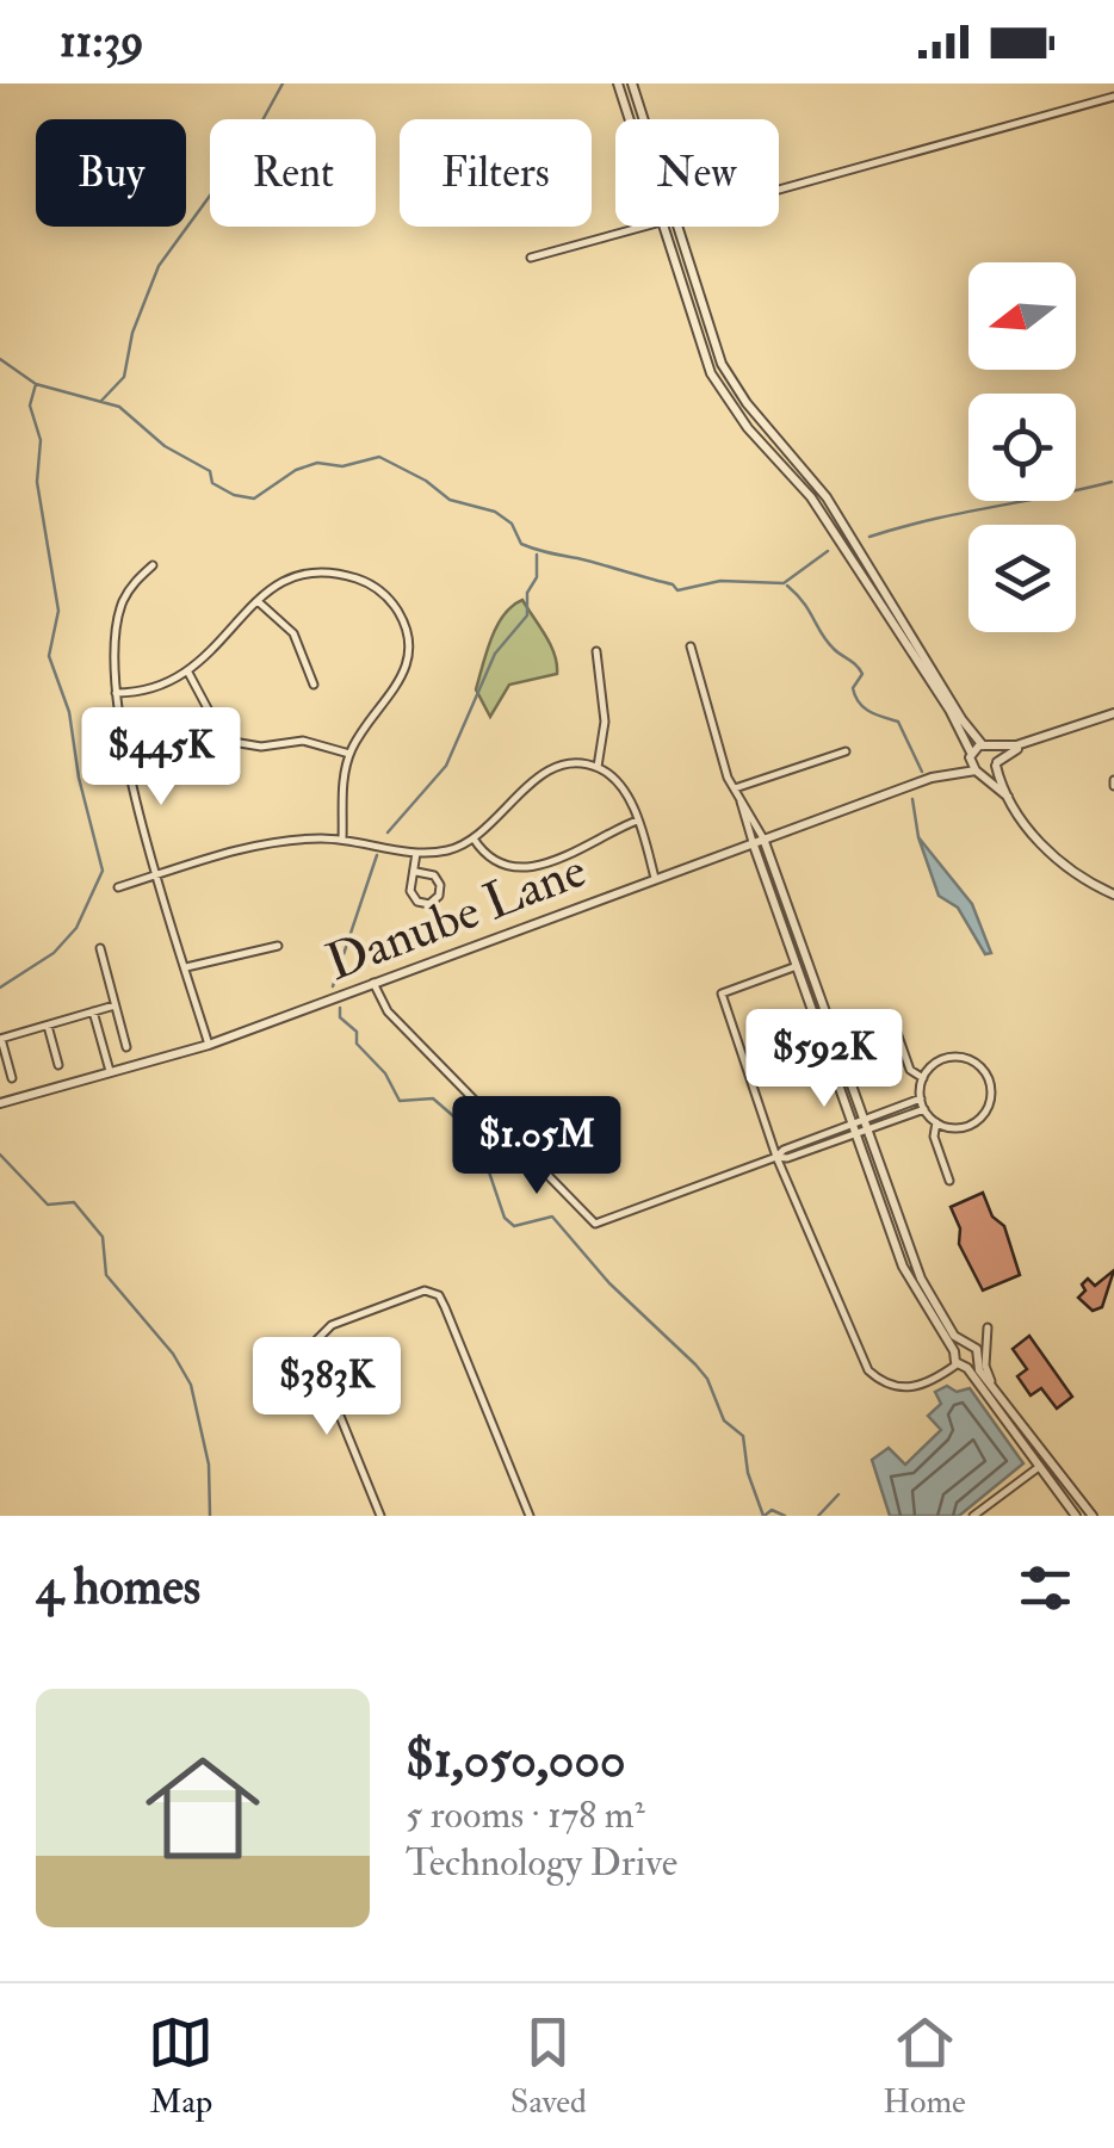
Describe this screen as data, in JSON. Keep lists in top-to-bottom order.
{
  "streets": {
    "street": ["Danube Lane"]
  },
  "north": "left",
  "page": {
    "status": "11:39",
    "chip": [
      "Buy",
      "Rent",
      "Filters",
      "New"
    ],
    "price": [
      "$445K",
      "$592K",
      "$1.05M",
      "$383K"
    ],
    "heading": "4 homes",
    "list": [
      {
        "name": "$1,050,000",
        "note": "5 rooms · 178 m² · Technology Drive"
      }
    ],
    "tabs": ["Map", "Saved", "Home"]
  }
}
